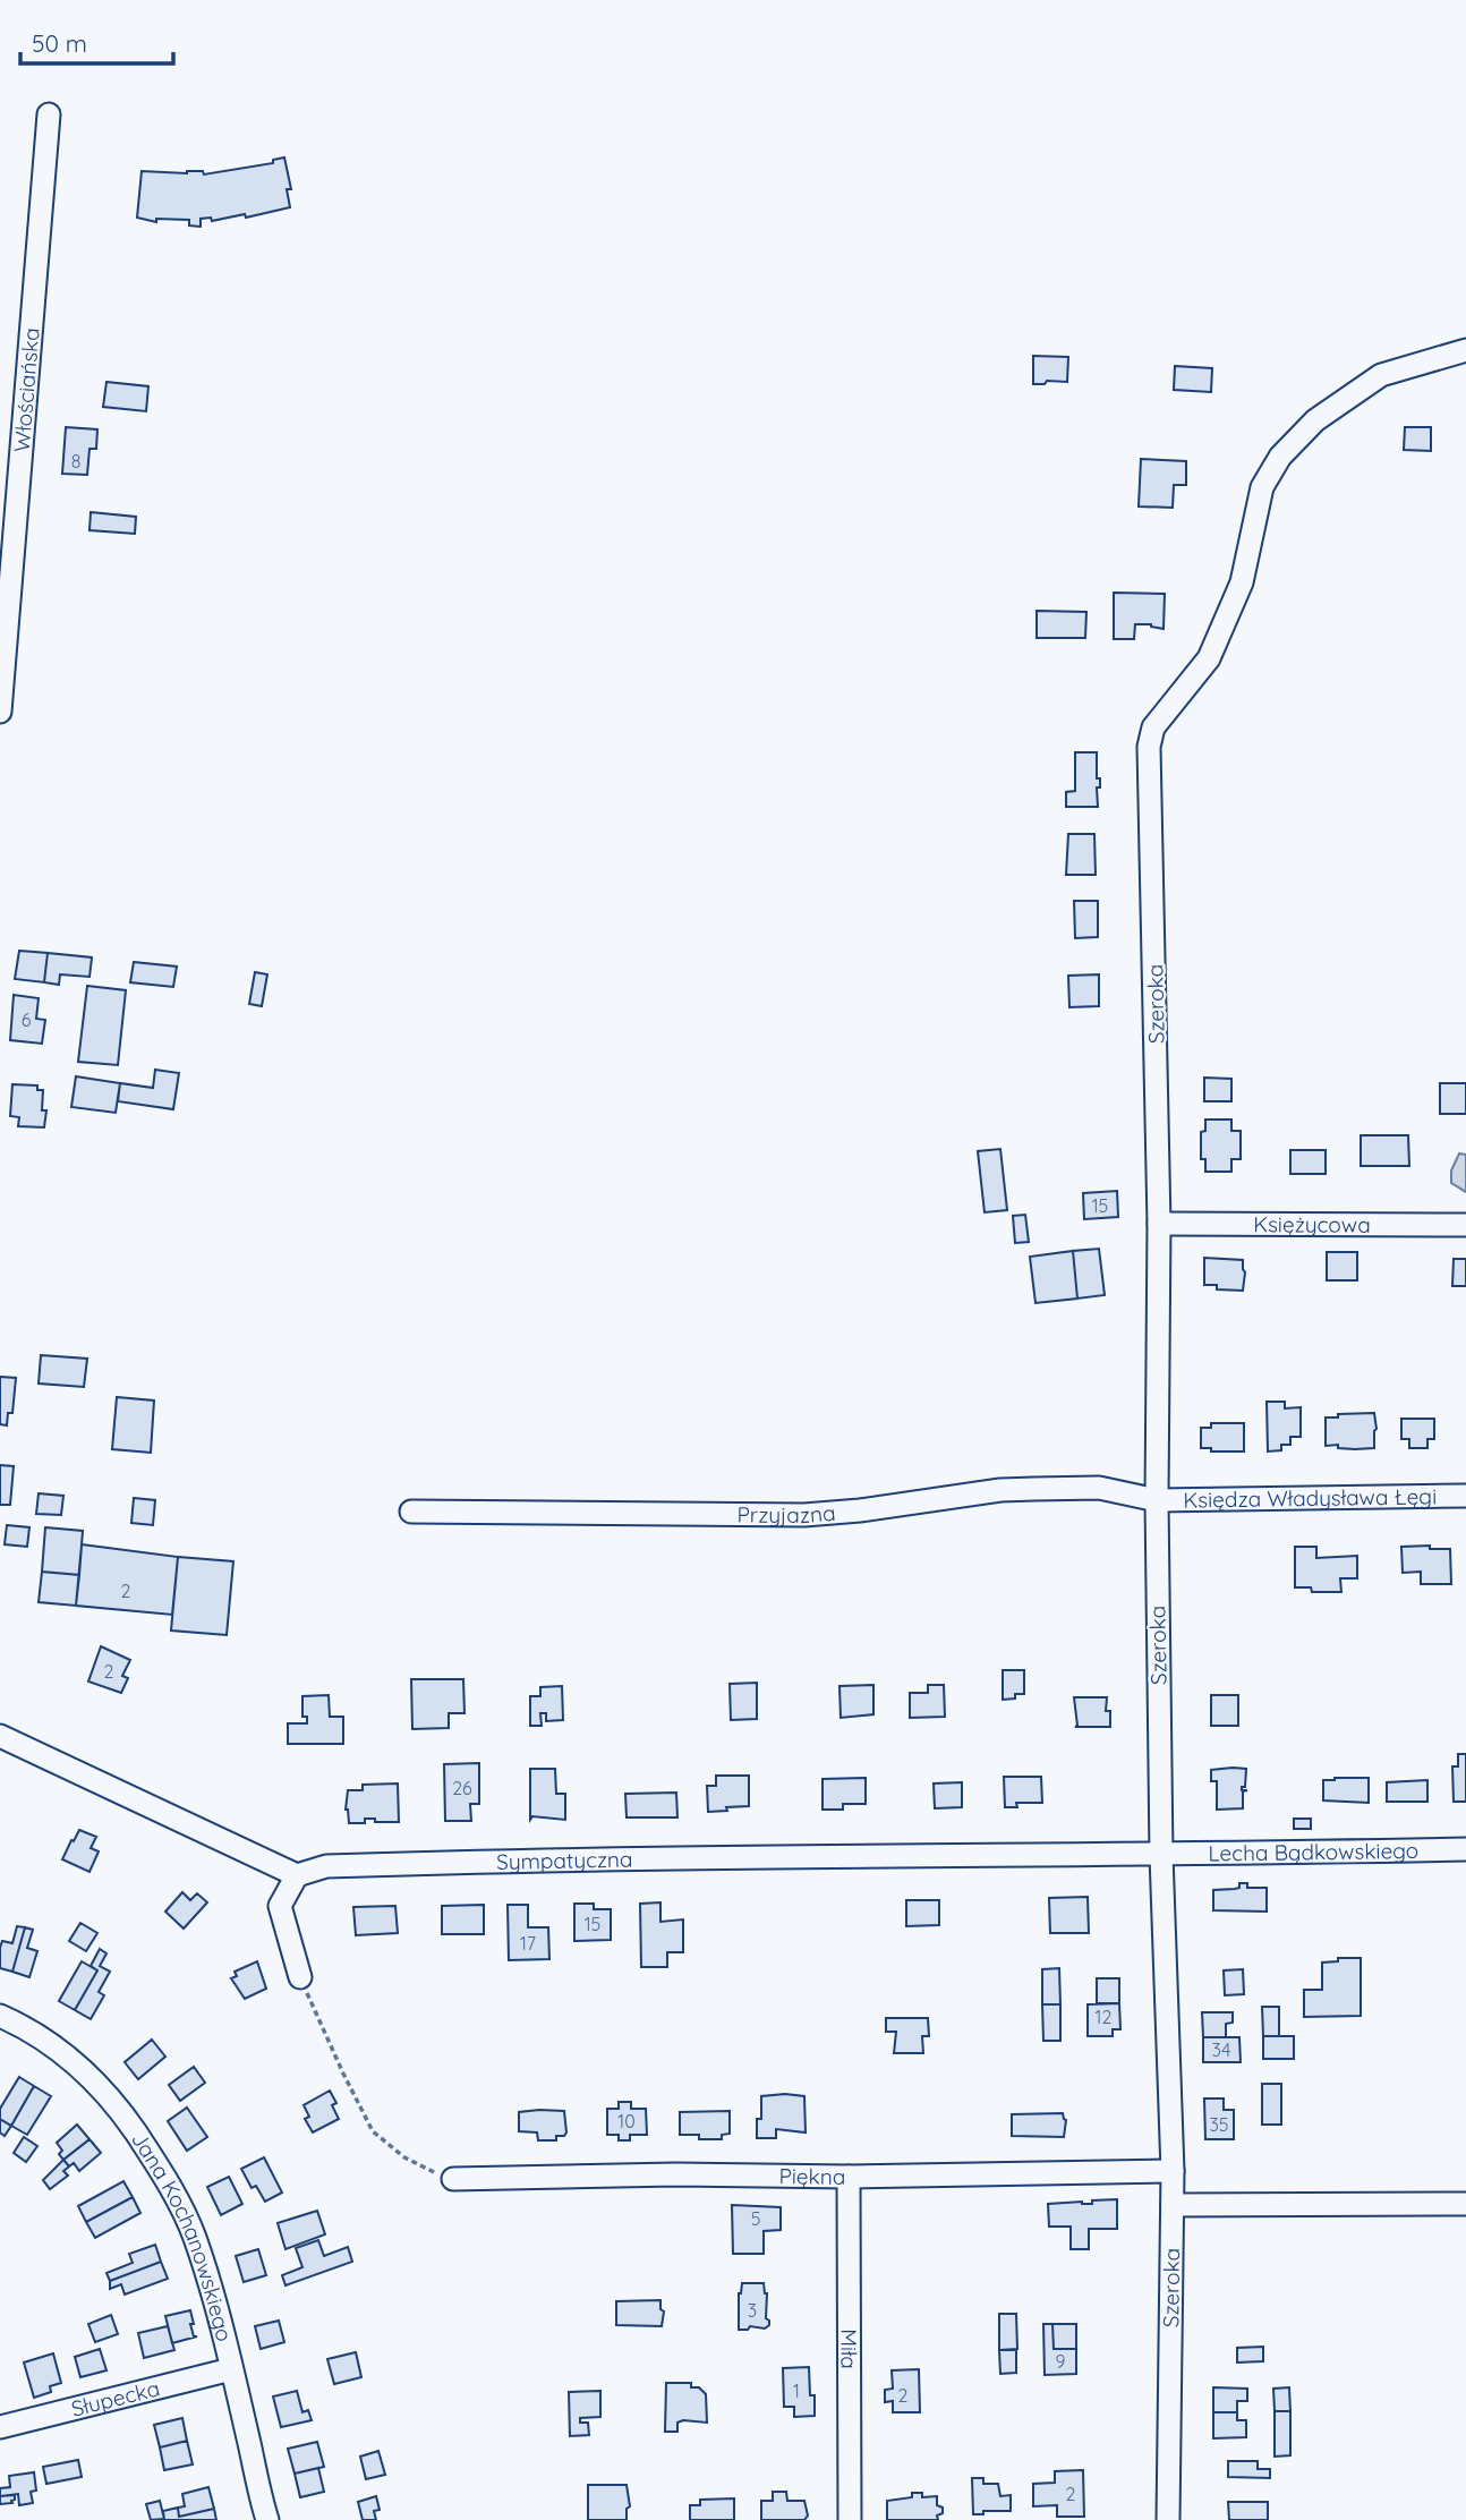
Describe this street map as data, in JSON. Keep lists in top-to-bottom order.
{
  "streets": {
    "street": [
      "Włościańska",
      "Szeroka",
      "Księżycowa",
      "Księdza Władysława Łęgi",
      "Przyjazna",
      "Lecha Bądkowskiego",
      "Sympatyczna",
      "Piękna",
      "Jana Kochanowskiego",
      "Miła",
      "Słupecka"
    ]
  },
  "crossings": [
    ["Szeroka", "Księżycowa"],
    ["Szeroka", "Księdza Władysława Łęgi"],
    ["Szeroka", "Przyjazna"],
    ["Szeroka", "Lecha Bądkowskiego"],
    ["Szeroka", "Sympatyczna"],
    ["Szeroka", "Piękna"],
    ["Księdza Władysława Łęgi", "Przyjazna"],
    ["Lecha Bądkowskiego", "Sympatyczna"],
    ["Piękna", "Miła"],
    ["Jana Kochanowskiego", "Słupecka"]
  ],
  "house_numbers": [
    "8",
    "6",
    "15",
    "2",
    "2",
    "26",
    "15",
    "17",
    "12",
    "34",
    "10",
    "35",
    "5",
    "3",
    "9",
    "1",
    "2",
    "2"
  ],
  "scale_bar": "50 m"
}
